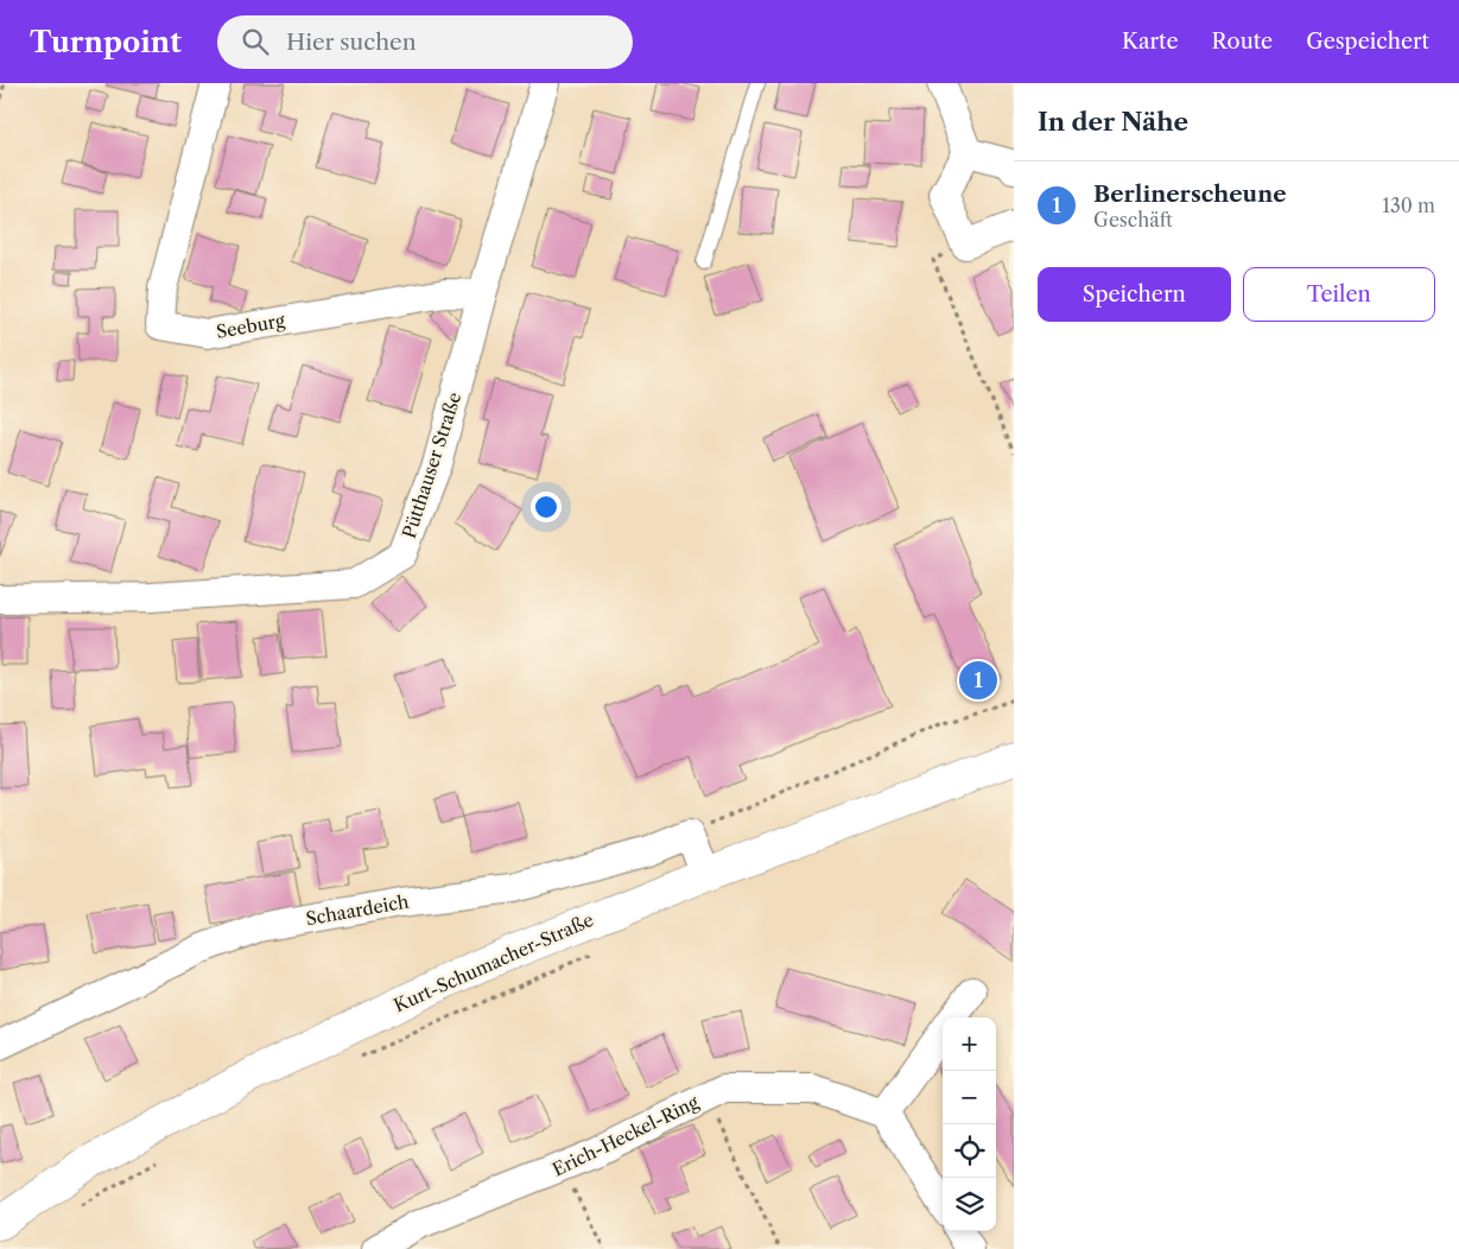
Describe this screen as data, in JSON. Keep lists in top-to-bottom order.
{
  "streets": {
    "main road": ["Kurt-Schumacher-Straße"],
    "street": [
      "Seeburg",
      "Pütthauser Straße",
      "Schaardeich",
      "Erich-Heckel-Ring"
    ]
  },
  "crossings": [
    ["Seeburg", "Pütthauser Straße"]
  ],
  "page": {
    "header": "Turnpoint",
    "search": "Hier suchen",
    "nav": ["Karte", "Route", "Gespeichert"],
    "heading": "In der Nähe",
    "list": [
      {
        "mark": "1",
        "name": "Berlinerscheune",
        "note": "Geschäft",
        "value": "130 m"
      }
    ],
    "buttons": ["Speichern", "Teilen"],
    "pins": "1",
    "map_buttons": ["+", "−"]
  }
}
